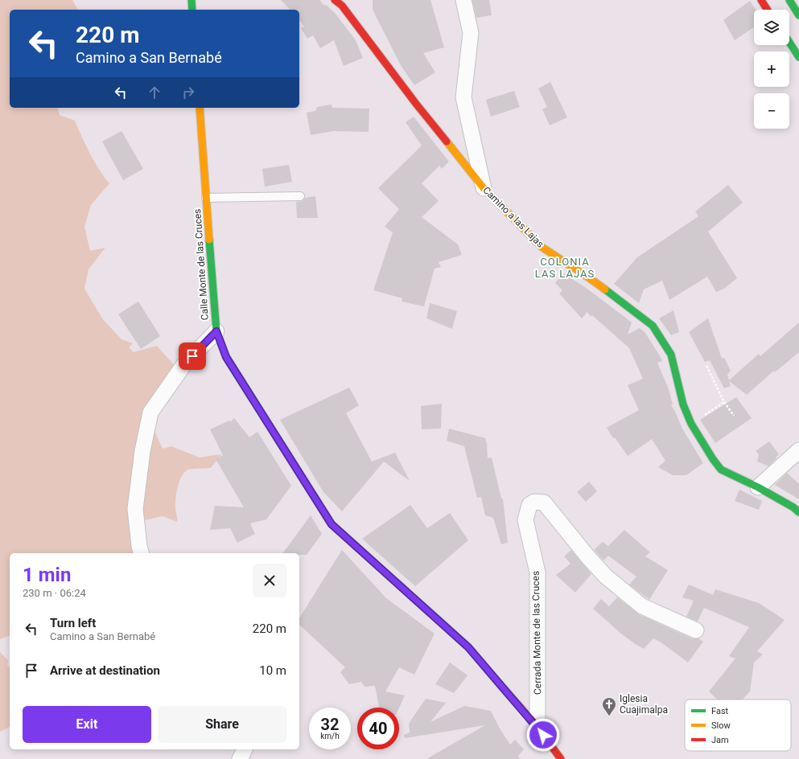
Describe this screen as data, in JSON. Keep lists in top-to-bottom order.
{
  "streets": {
    "street": ["Camino a las Lajas", "Calle Monte de las Cruces", "Cerrada Monte de las Cruces"]
  },
  "crossings": [
    ["Calle Monte de las Cruces", "Cerrada Monte de las Cruces"]
  ],
  "districts": ["COLONIA LAS LAJAS"],
  "places": {
    "church": ["Iglesia Cuajimalpa"]
  },
  "legend": ["Fast", "Slow", "Jam"],
  "page": {
    "map_buttons": ["+", "−"],
    "turn": ["220 m", "Camino a San Bernabé"],
    "heading": ["1 min", "230 m · 06:24"],
    "list": [
      {
        "name": "Turn left",
        "note": "Camino a San Bernabé",
        "value": "220 m"
      },
      {
        "name": "Arrive at destination",
        "value": "10 m"
      }
    ],
    "buttons": ["Exit", "Share"],
    "speed": "32 km/h",
    "limit": "40"
  }
}
